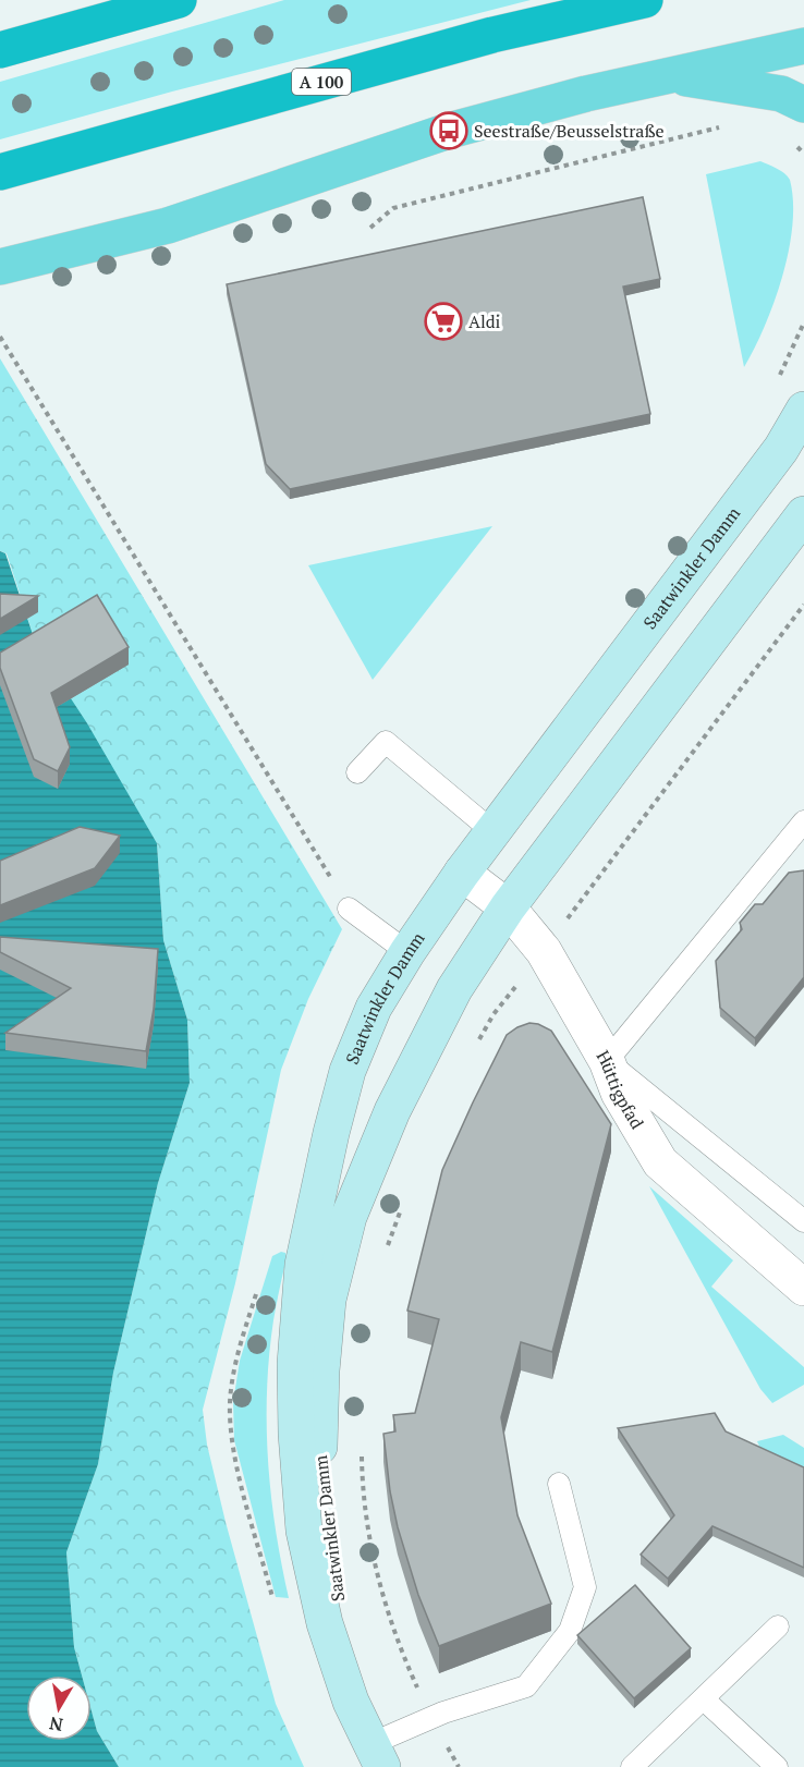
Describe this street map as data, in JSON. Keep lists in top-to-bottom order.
{
  "streets": {
    "highway": ["A 100"],
    "main road": ["Saatwinkler Damm"],
    "street": ["Hüttigpfad"]
  },
  "crossings": [
    ["Saatwinkler Damm", "Hüttigpfad"]
  ],
  "places": {
    "bus stop": ["Seestraße/Beusselstraße"],
    "supermarket": ["Aldi"]
  },
  "north": "bottom"
}
